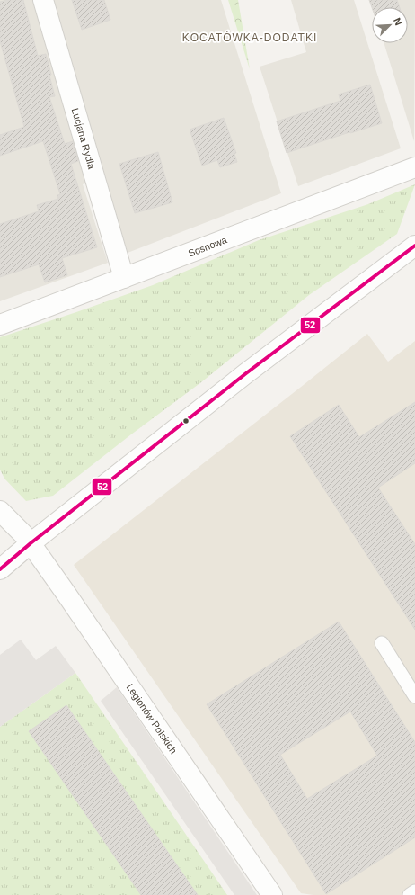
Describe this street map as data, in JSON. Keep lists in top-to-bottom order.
{
  "streets": {
    "street": ["Lucjana Rydla", "Sosnowa", "Legionów Polskich"]
  },
  "crossings": [
    ["Lucjana Rydla", "Sosnowa"]
  ],
  "districts": ["KOCATÓWKA-DODATKI"],
  "lines": ["transit line 52"],
  "north": "top right"
}
